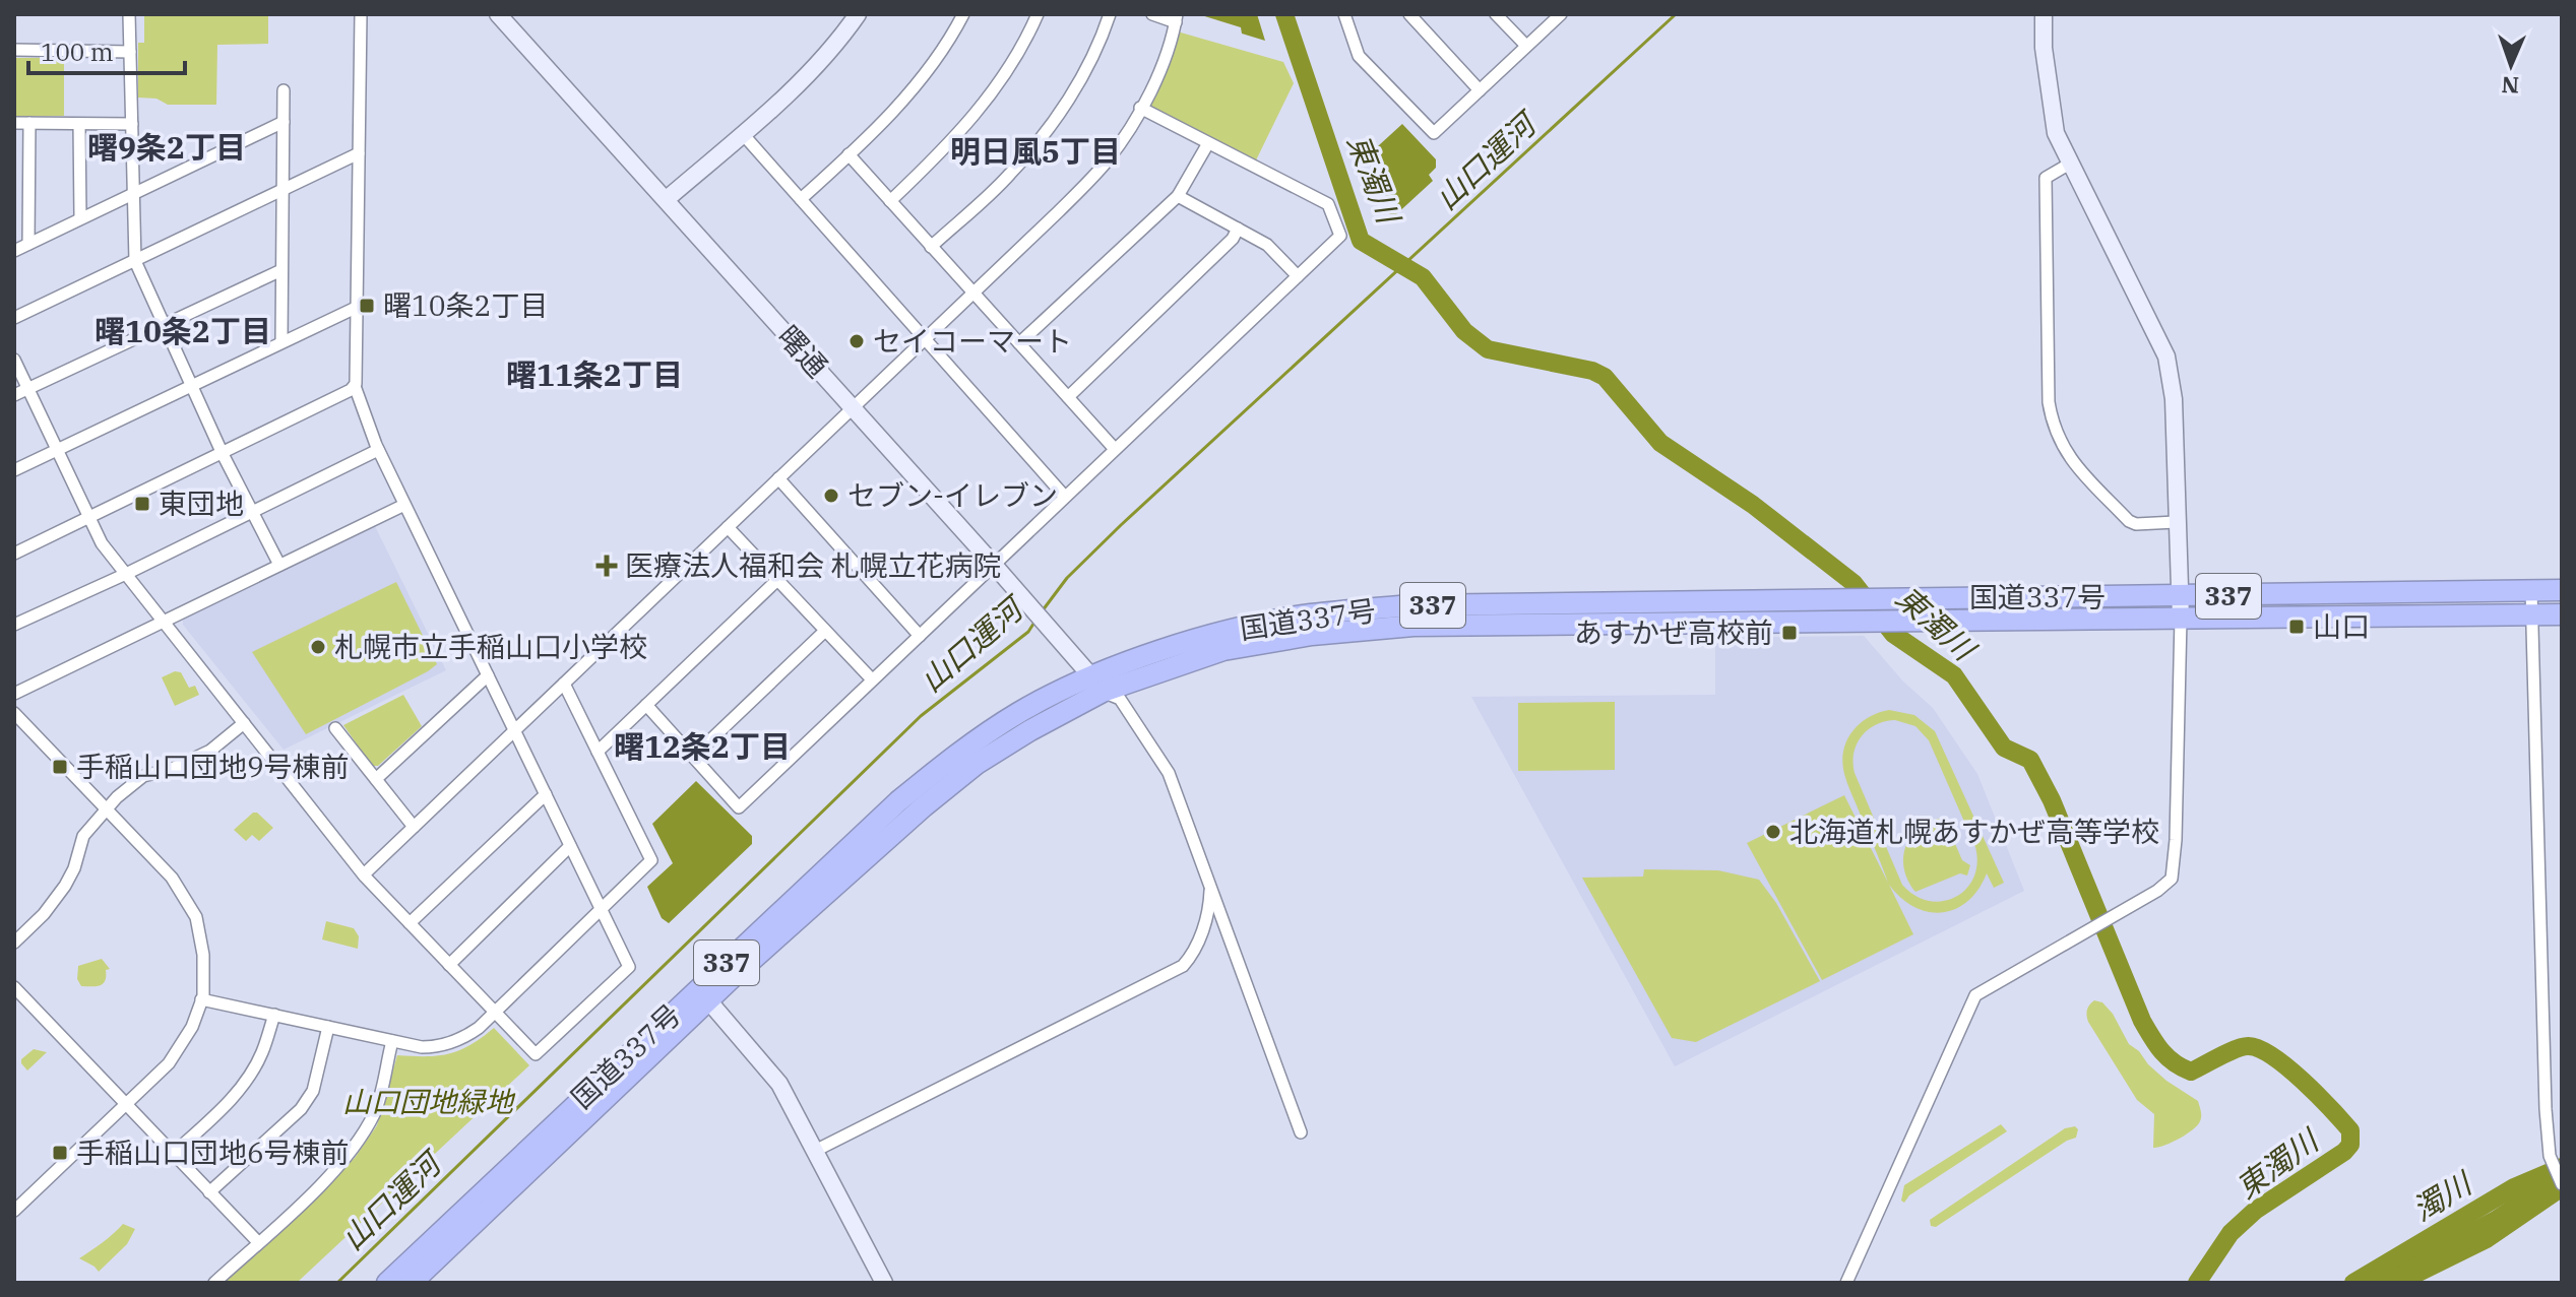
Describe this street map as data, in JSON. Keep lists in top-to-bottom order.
{
  "streets": {
    "highway": ["337", "国道337号"],
    "street": ["曙通"]
  },
  "crossings": [
    ["曙通", "国道337号"]
  ],
  "districts": [
    "曙9条2丁目",
    "明日風5丁目",
    "曙10条2丁目",
    "曙11条2丁目",
    "曙12条2丁目"
  ],
  "water": ["山口運河", "東濁川", "濁川"],
  "parks": ["山口団地緑地"],
  "places": {
    "transit": [
      "曙10条2丁目",
      "東団地",
      "山口",
      "あすかぜ高校前",
      "手稲山口団地9号棟前",
      "手稲山口団地6号棟前"
    ],
    "other": [
      "セイコーマート",
      "セブン-イレブン",
      "札幌市立手稲山口小学校",
      "北海道札幌あすかぜ高等学校"
    ],
    "health": ["医療法人福和会 札幌立花病院"]
  },
  "scale_bar": "100 m",
  "north": "bottom"
}
